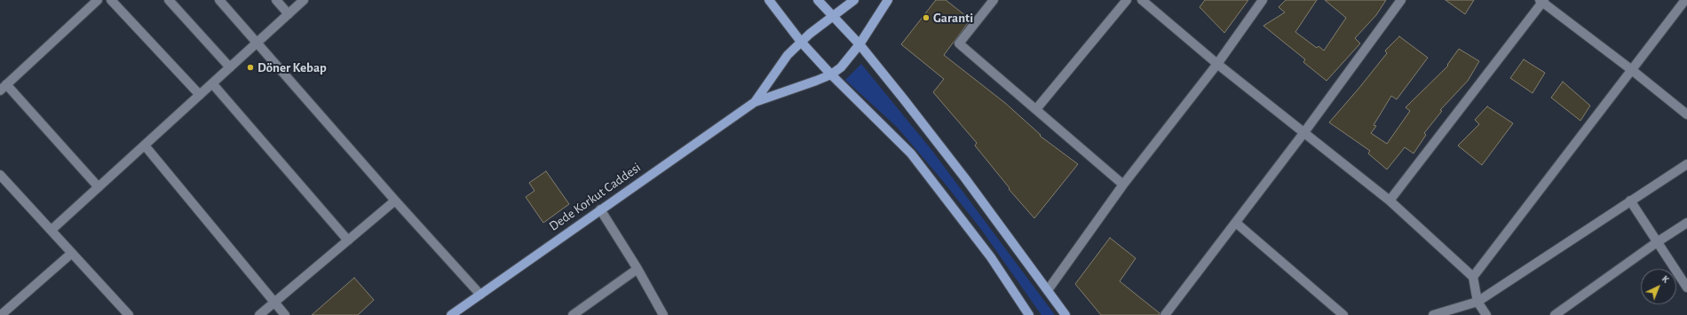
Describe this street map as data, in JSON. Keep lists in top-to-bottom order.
{
  "streets": {
    "main road": ["Dede Korkut Caddesi"]
  },
  "places": ["Garanti", "Döner Kebap"],
  "north": "top right"
}
